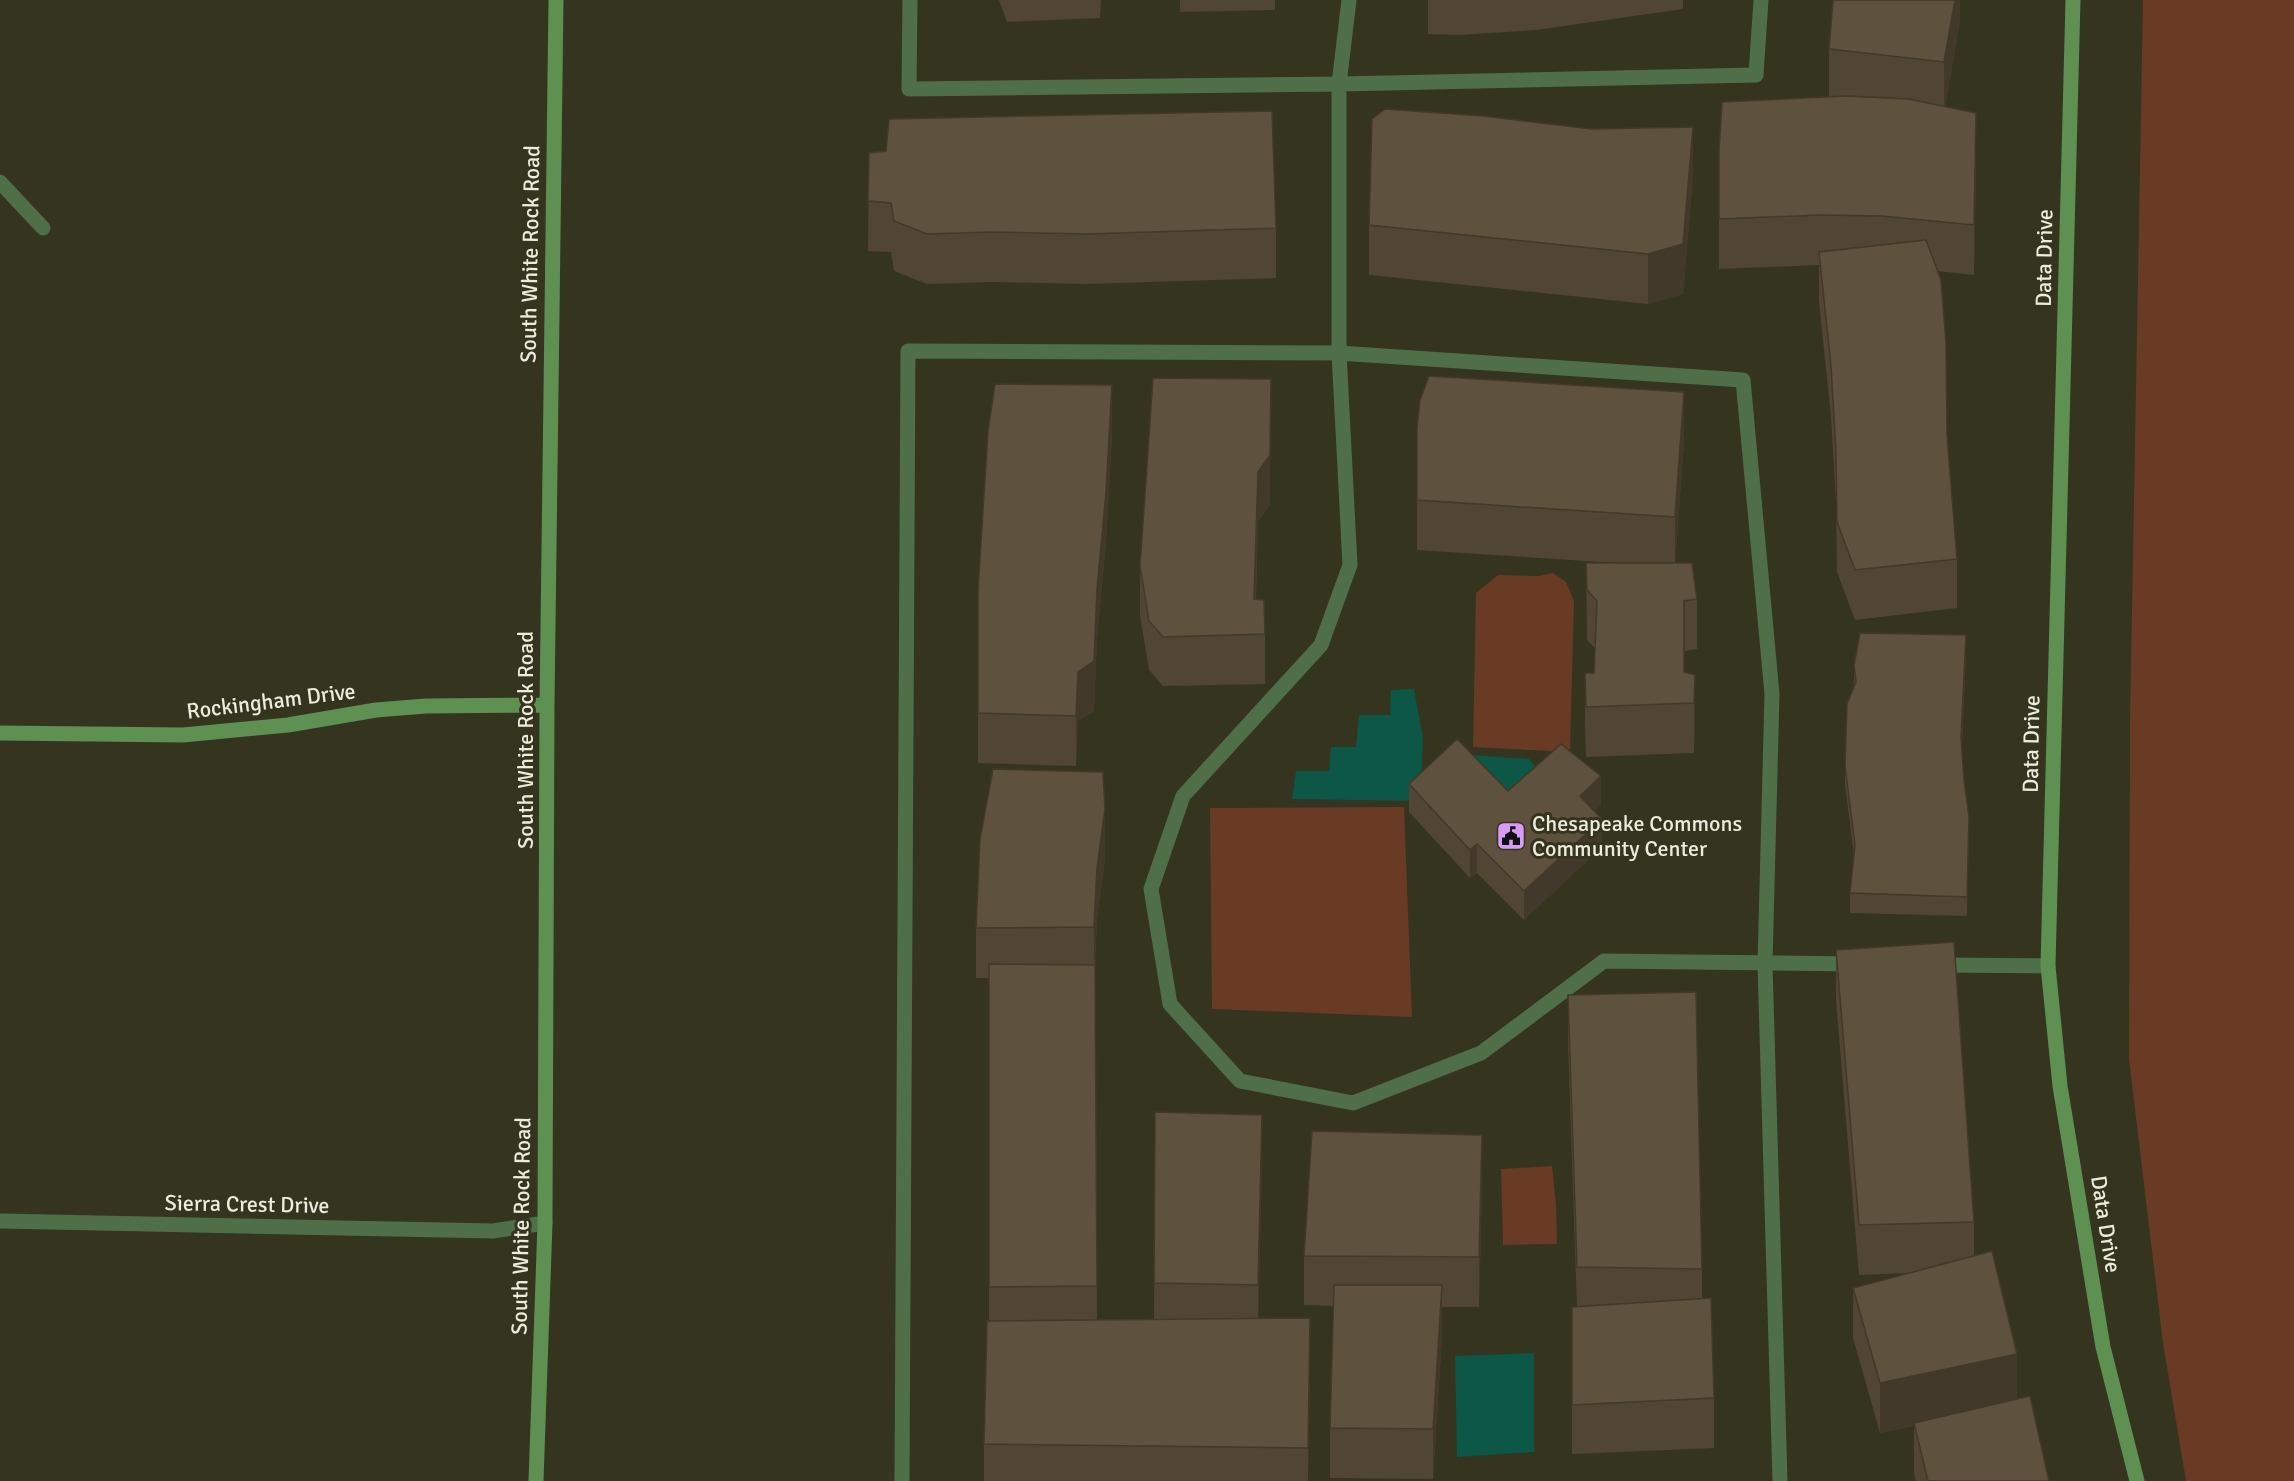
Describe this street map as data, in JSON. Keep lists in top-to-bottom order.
{
  "streets": {
    "street": [
      "South White Rock Road",
      "Data Drive",
      "Rockingham Drive",
      "Sierra Crest Drive"
    ]
  },
  "crossings": [
    ["South White Rock Road", "Rockingham Drive"],
    ["South White Rock Road", "Sierra Crest Drive"]
  ],
  "places": {
    "public building": ["Chesapeake Commons Community Center"]
  }
}
